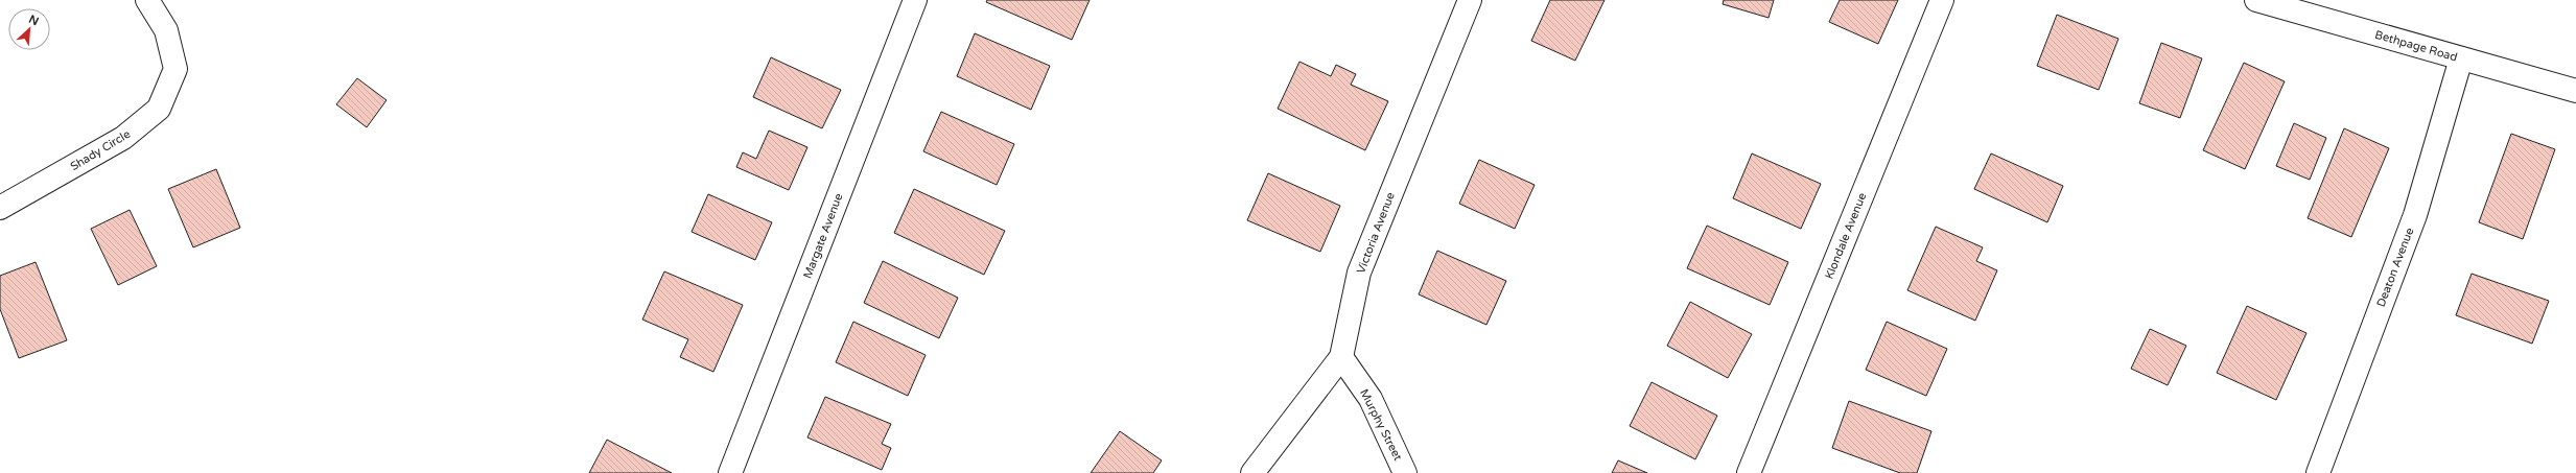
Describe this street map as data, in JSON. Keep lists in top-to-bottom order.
{
  "streets": {
    "street": [
      "Bethpage Road",
      "Shady Circle",
      "Victoria Avenue",
      "Margate Avenue",
      "Klondale Avenue",
      "Deaton Avenue",
      "Murphy Street"
    ]
  },
  "crossings": [
    ["Bethpage Road", "Deaton Avenue"],
    ["Victoria Avenue", "Murphy Street"]
  ],
  "north": "top right"
}
